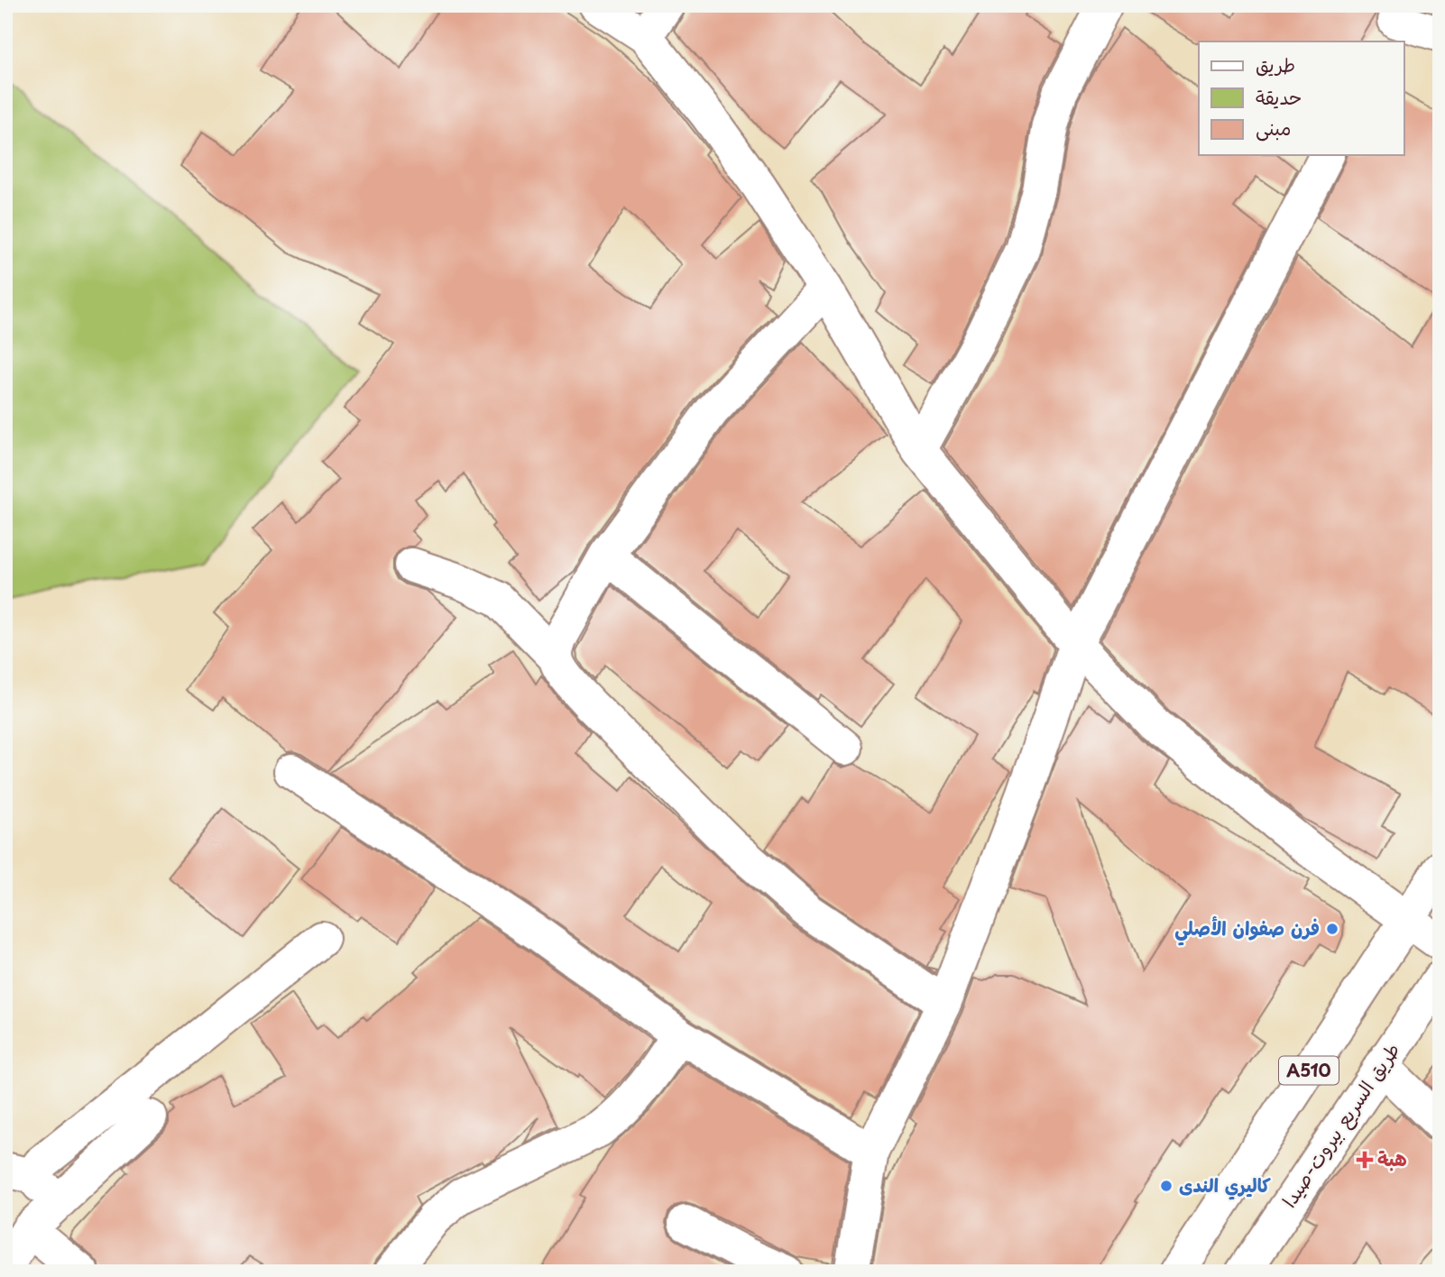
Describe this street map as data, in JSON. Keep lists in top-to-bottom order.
{
  "streets": {
    "main road": ["A510", "طريق السريع بيروت-صيدا"]
  },
  "places": {
    "other": ["فرن صفوان الأصلي", "كاليري الندى"],
    "health": ["هبة"]
  },
  "legend": ["طريق", "حديقة", "مبنى"]
}
